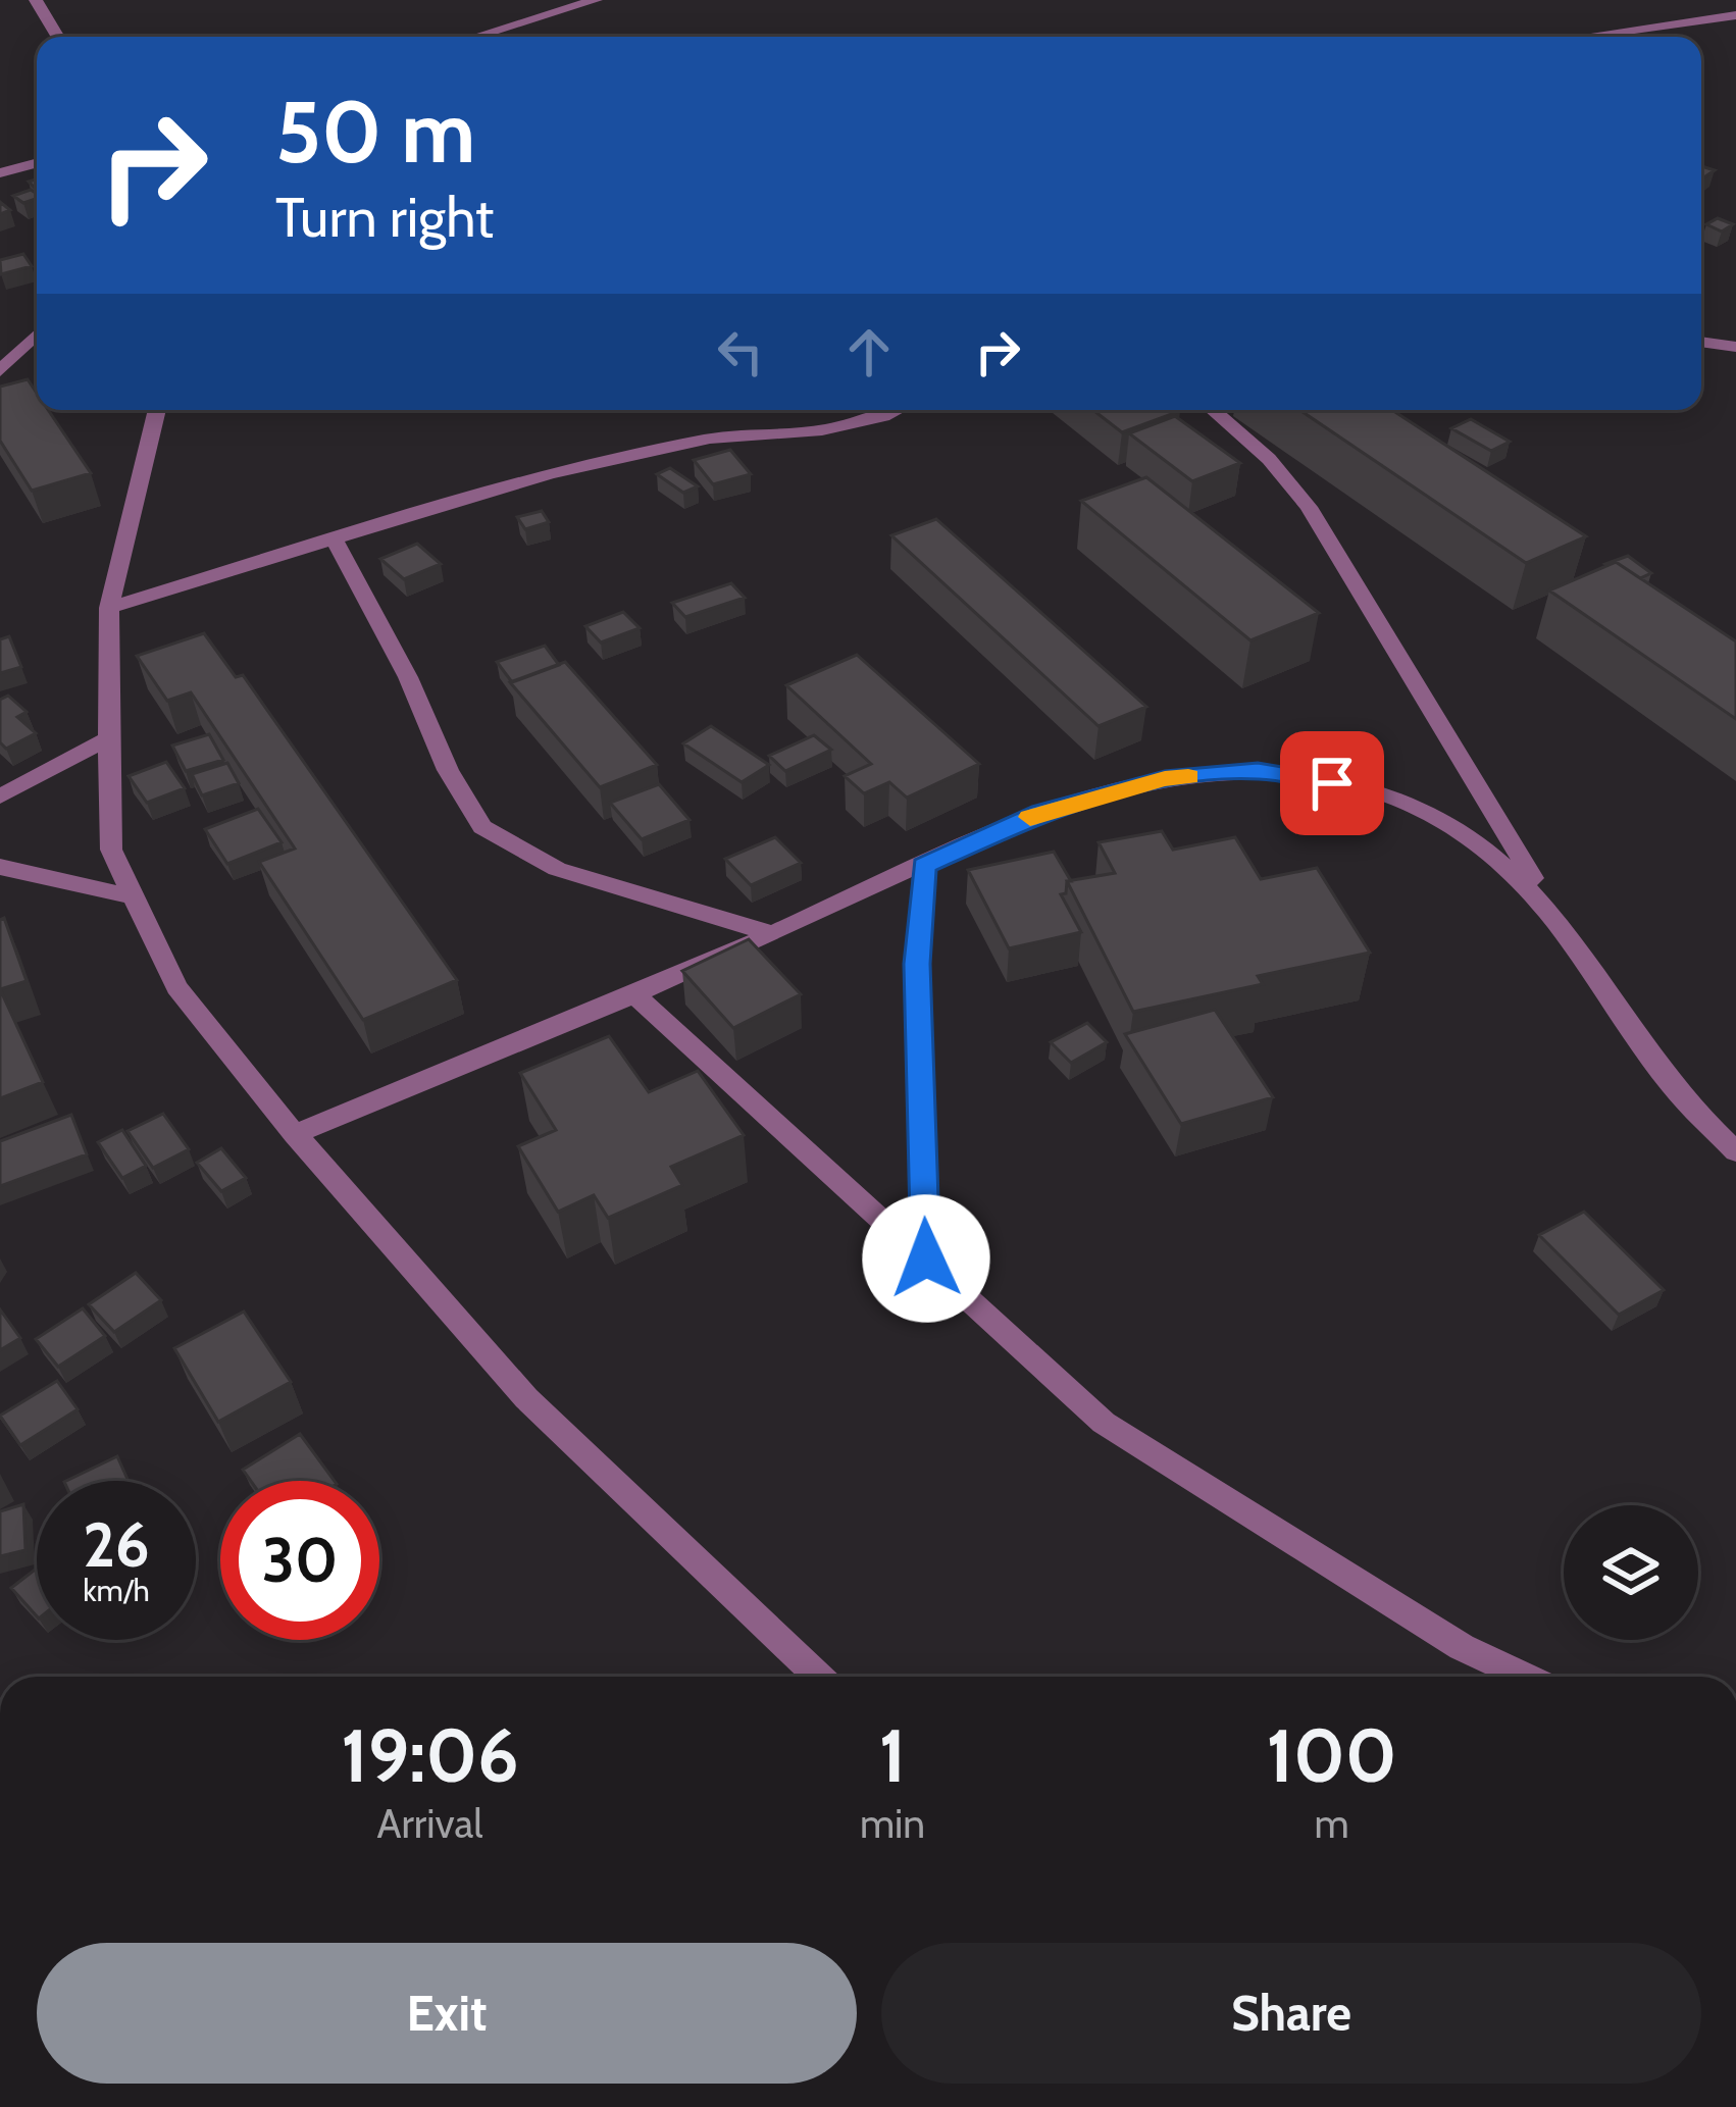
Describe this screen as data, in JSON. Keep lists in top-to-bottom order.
{
  "page": {
    "turn": ["50 m", "Turn right"],
    "speed": "26 km/h",
    "limit": "30",
    "eta": [
      "19:06",
      "Arrival",
      "1",
      "min",
      "100",
      "m"
    ],
    "buttons": ["Exit", "Share"]
  }
}
